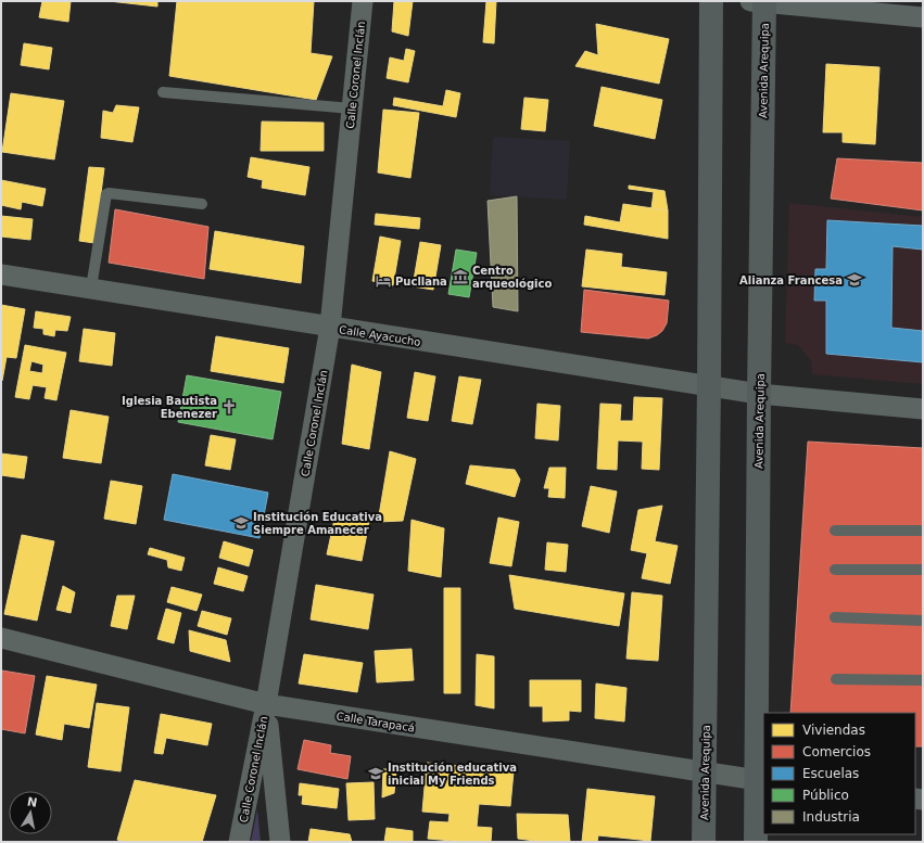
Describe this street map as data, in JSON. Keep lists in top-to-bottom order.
{
  "streets": {
    "main road": ["Avenida Arequipa"],
    "street": ["Calle Coronel Inclán", "Calle Ayacucho", "Calle Tarapacá"]
  },
  "crossings": [
    ["Avenida Arequipa", "Calle Ayacucho"],
    ["Avenida Arequipa", "Calle Tarapacá"],
    ["Calle Coronel Inclán", "Calle Ayacucho"],
    ["Calle Coronel Inclán", "Calle Tarapacá"]
  ],
  "places": {
    "museum": ["Centro arqueológico"],
    "school or university": ["Alianza Francesa", "Institución Educativa Siempre Amanecer", "Institución educativa inicial My Friends"],
    "hotel": ["Pucllana"],
    "church": ["Iglesia Bautista Ebenezer"]
  },
  "legend": [
    "Viviendas",
    "Comercios",
    "Escuelas",
    "Público",
    "Industria"
  ],
  "north": "top"
}
